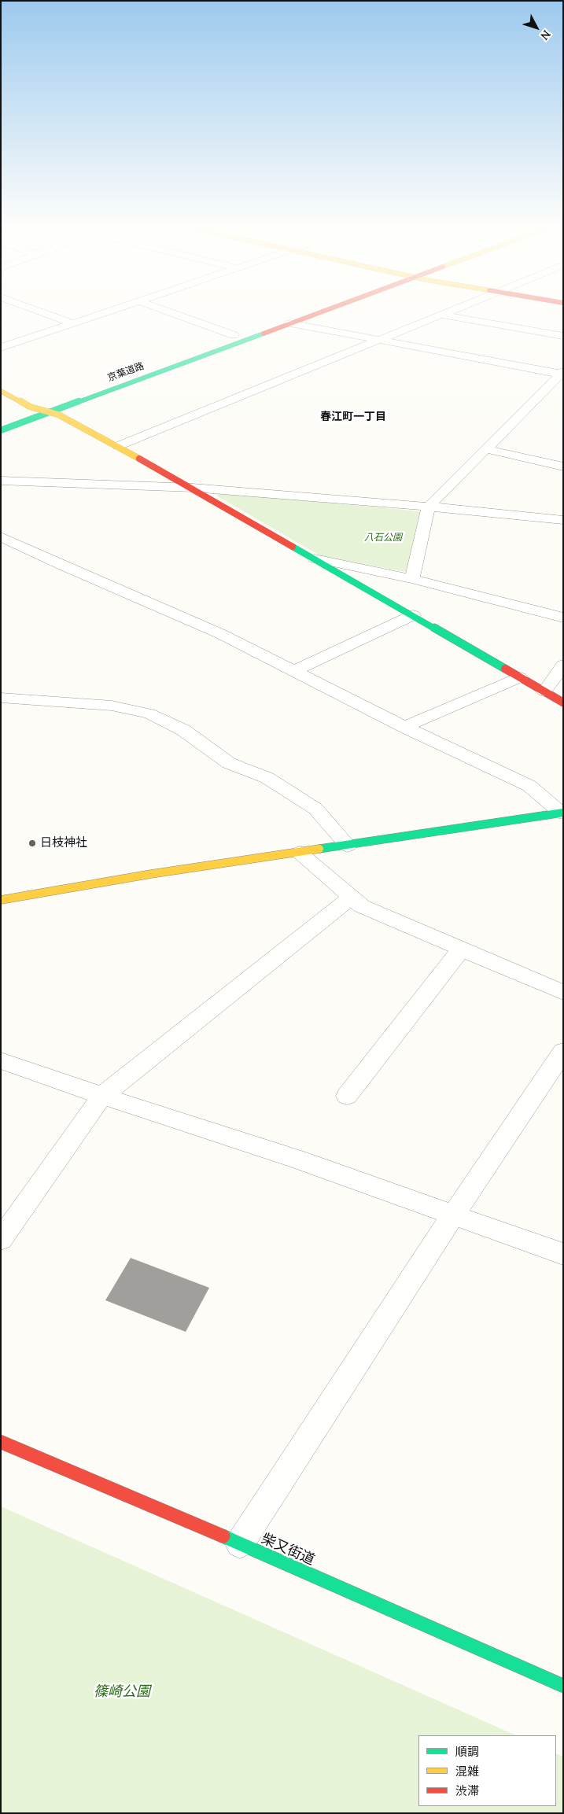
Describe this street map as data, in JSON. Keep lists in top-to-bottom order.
{
  "streets": {
    "main road": ["京葉道路", "柴又街道"]
  },
  "districts": ["春江町一丁目"],
  "parks": ["八石公園", "篠崎公園"],
  "places": ["日枝神社"],
  "legend": ["順調", "混雑", "渋滞"],
  "north": "bottom right"
}
